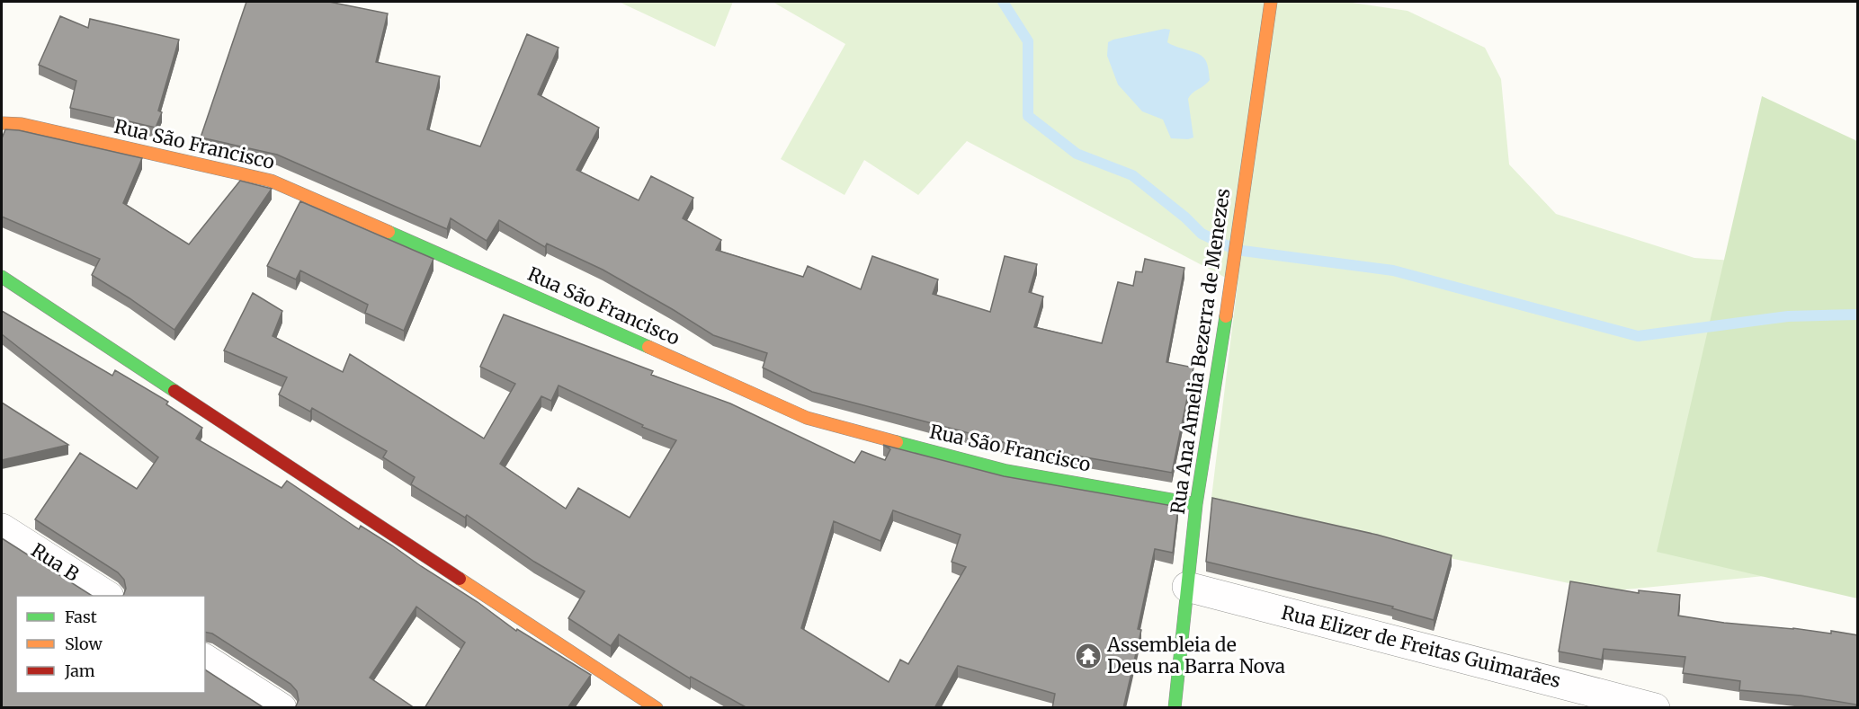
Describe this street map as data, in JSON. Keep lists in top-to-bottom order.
{
  "streets": {
    "street": [
      "Rua São Francisco",
      "Rua Ana Amelia Bezerra de Menezes",
      "Rua B",
      "Rua Elizer de Freitas Guimarães"
    ]
  },
  "crossings": [
    ["Rua São Francisco", "Rua Ana Amelia Bezerra de Menezes"],
    ["Rua Ana Amelia Bezerra de Menezes", "Rua Elizer de Freitas Guimarães"]
  ],
  "places": {
    "temple": ["Assembleia de Deus na Barra Nova"]
  },
  "legend": ["Fast", "Slow", "Jam"]
}
